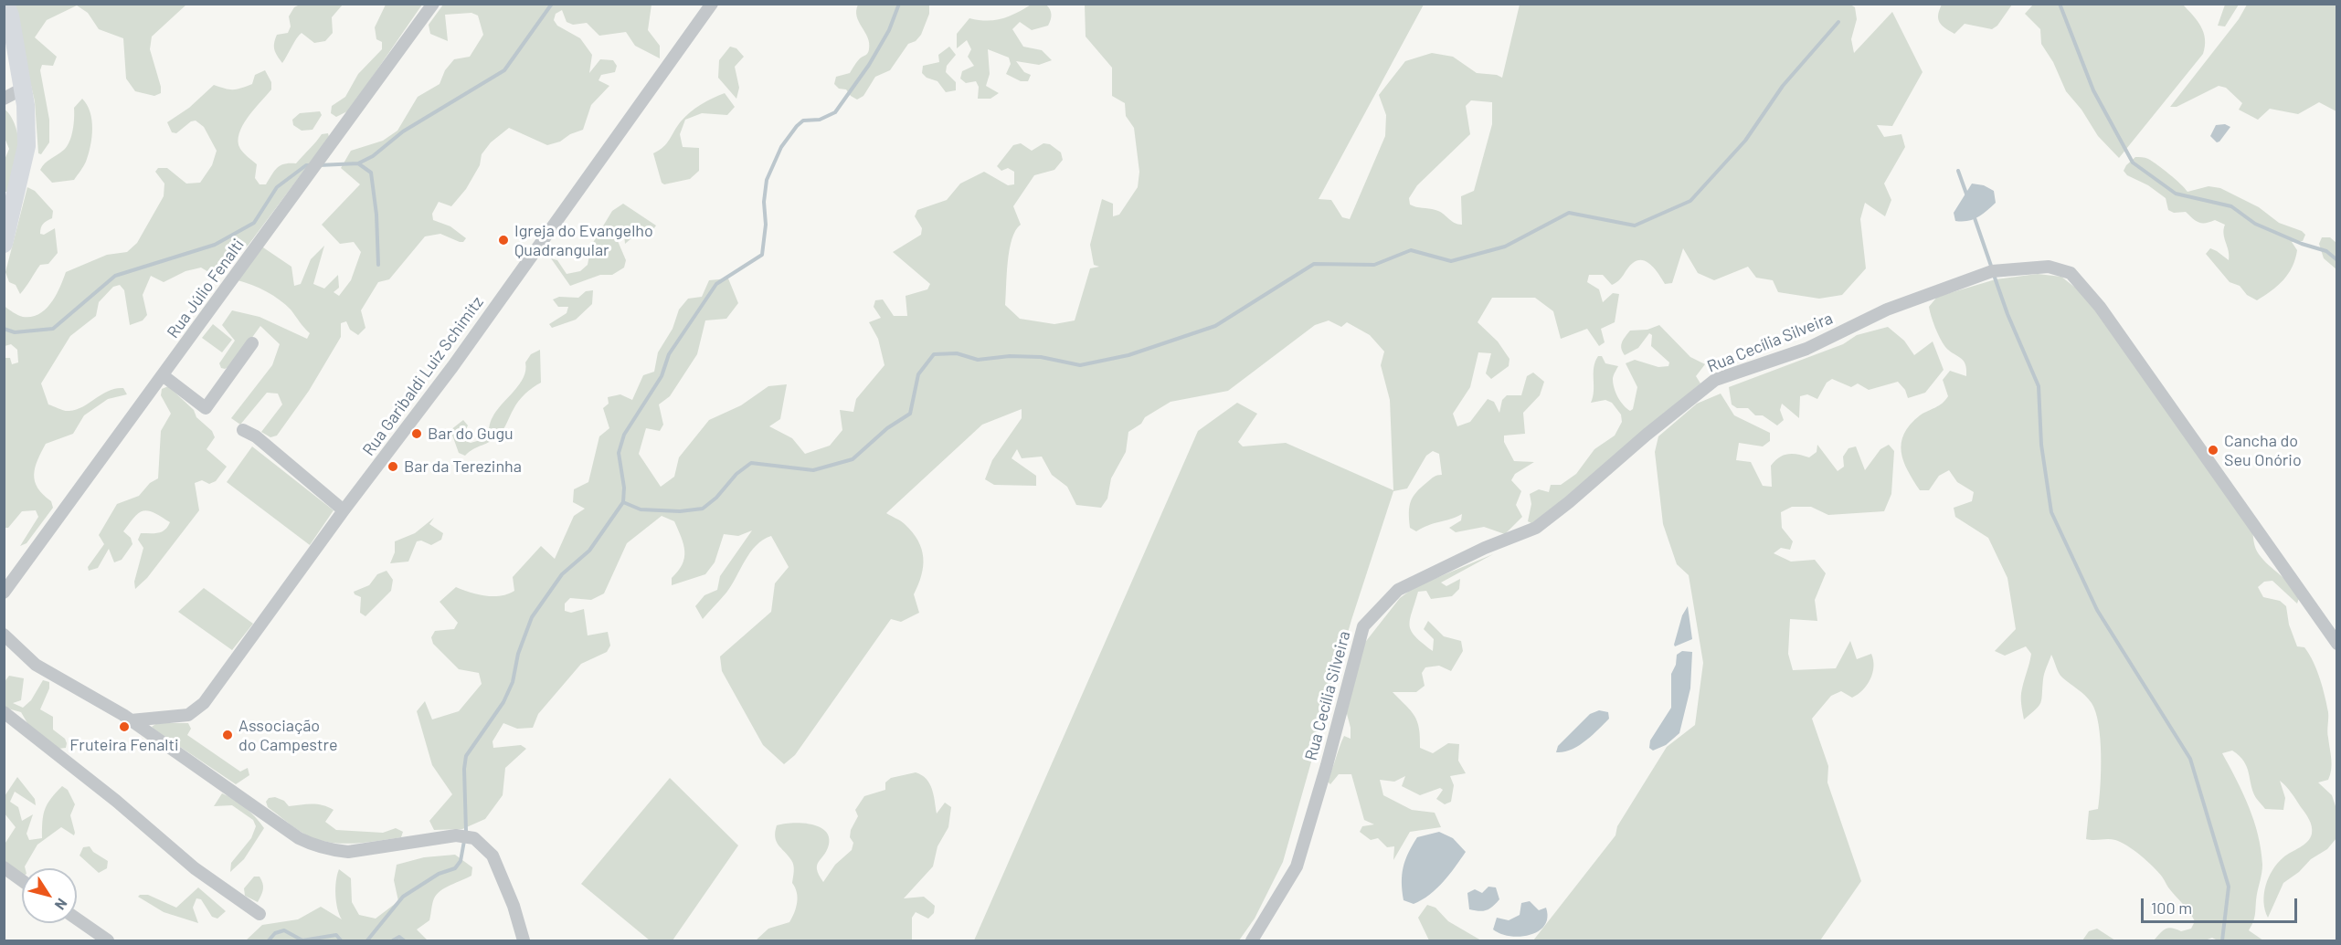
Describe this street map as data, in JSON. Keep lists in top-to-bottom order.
{
  "streets": {
    "street": ["Rua Júlio Fenalti", "Rua Cecília Silveira", "Rua Garibaldi Luiz Schimitz"]
  },
  "places": [
    "Igreja do Evangelho Quadrangular",
    "Bar do Gugu",
    "Cancha do Seu Onório",
    "Bar da Terezinha",
    "Fruteira Fenalti",
    "Associação do Campestre"
  ],
  "scale_bar": "100 m",
  "north": "bottom right"
}
